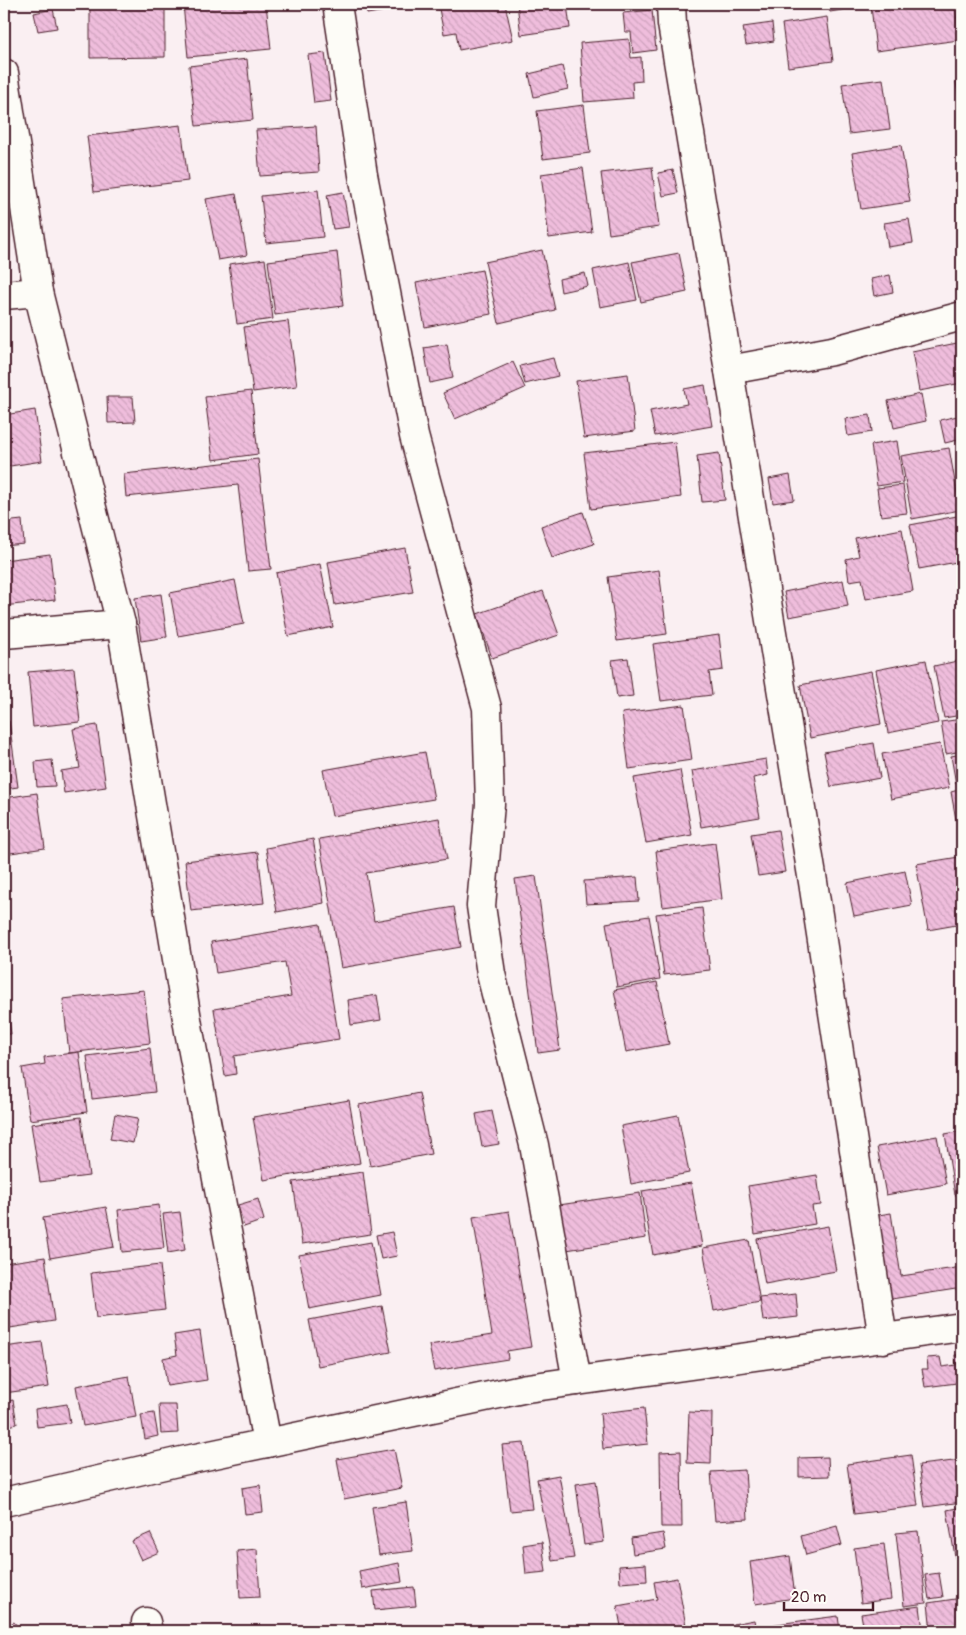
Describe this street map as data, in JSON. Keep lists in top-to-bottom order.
{
  "scale_bar": "20 m"
}
